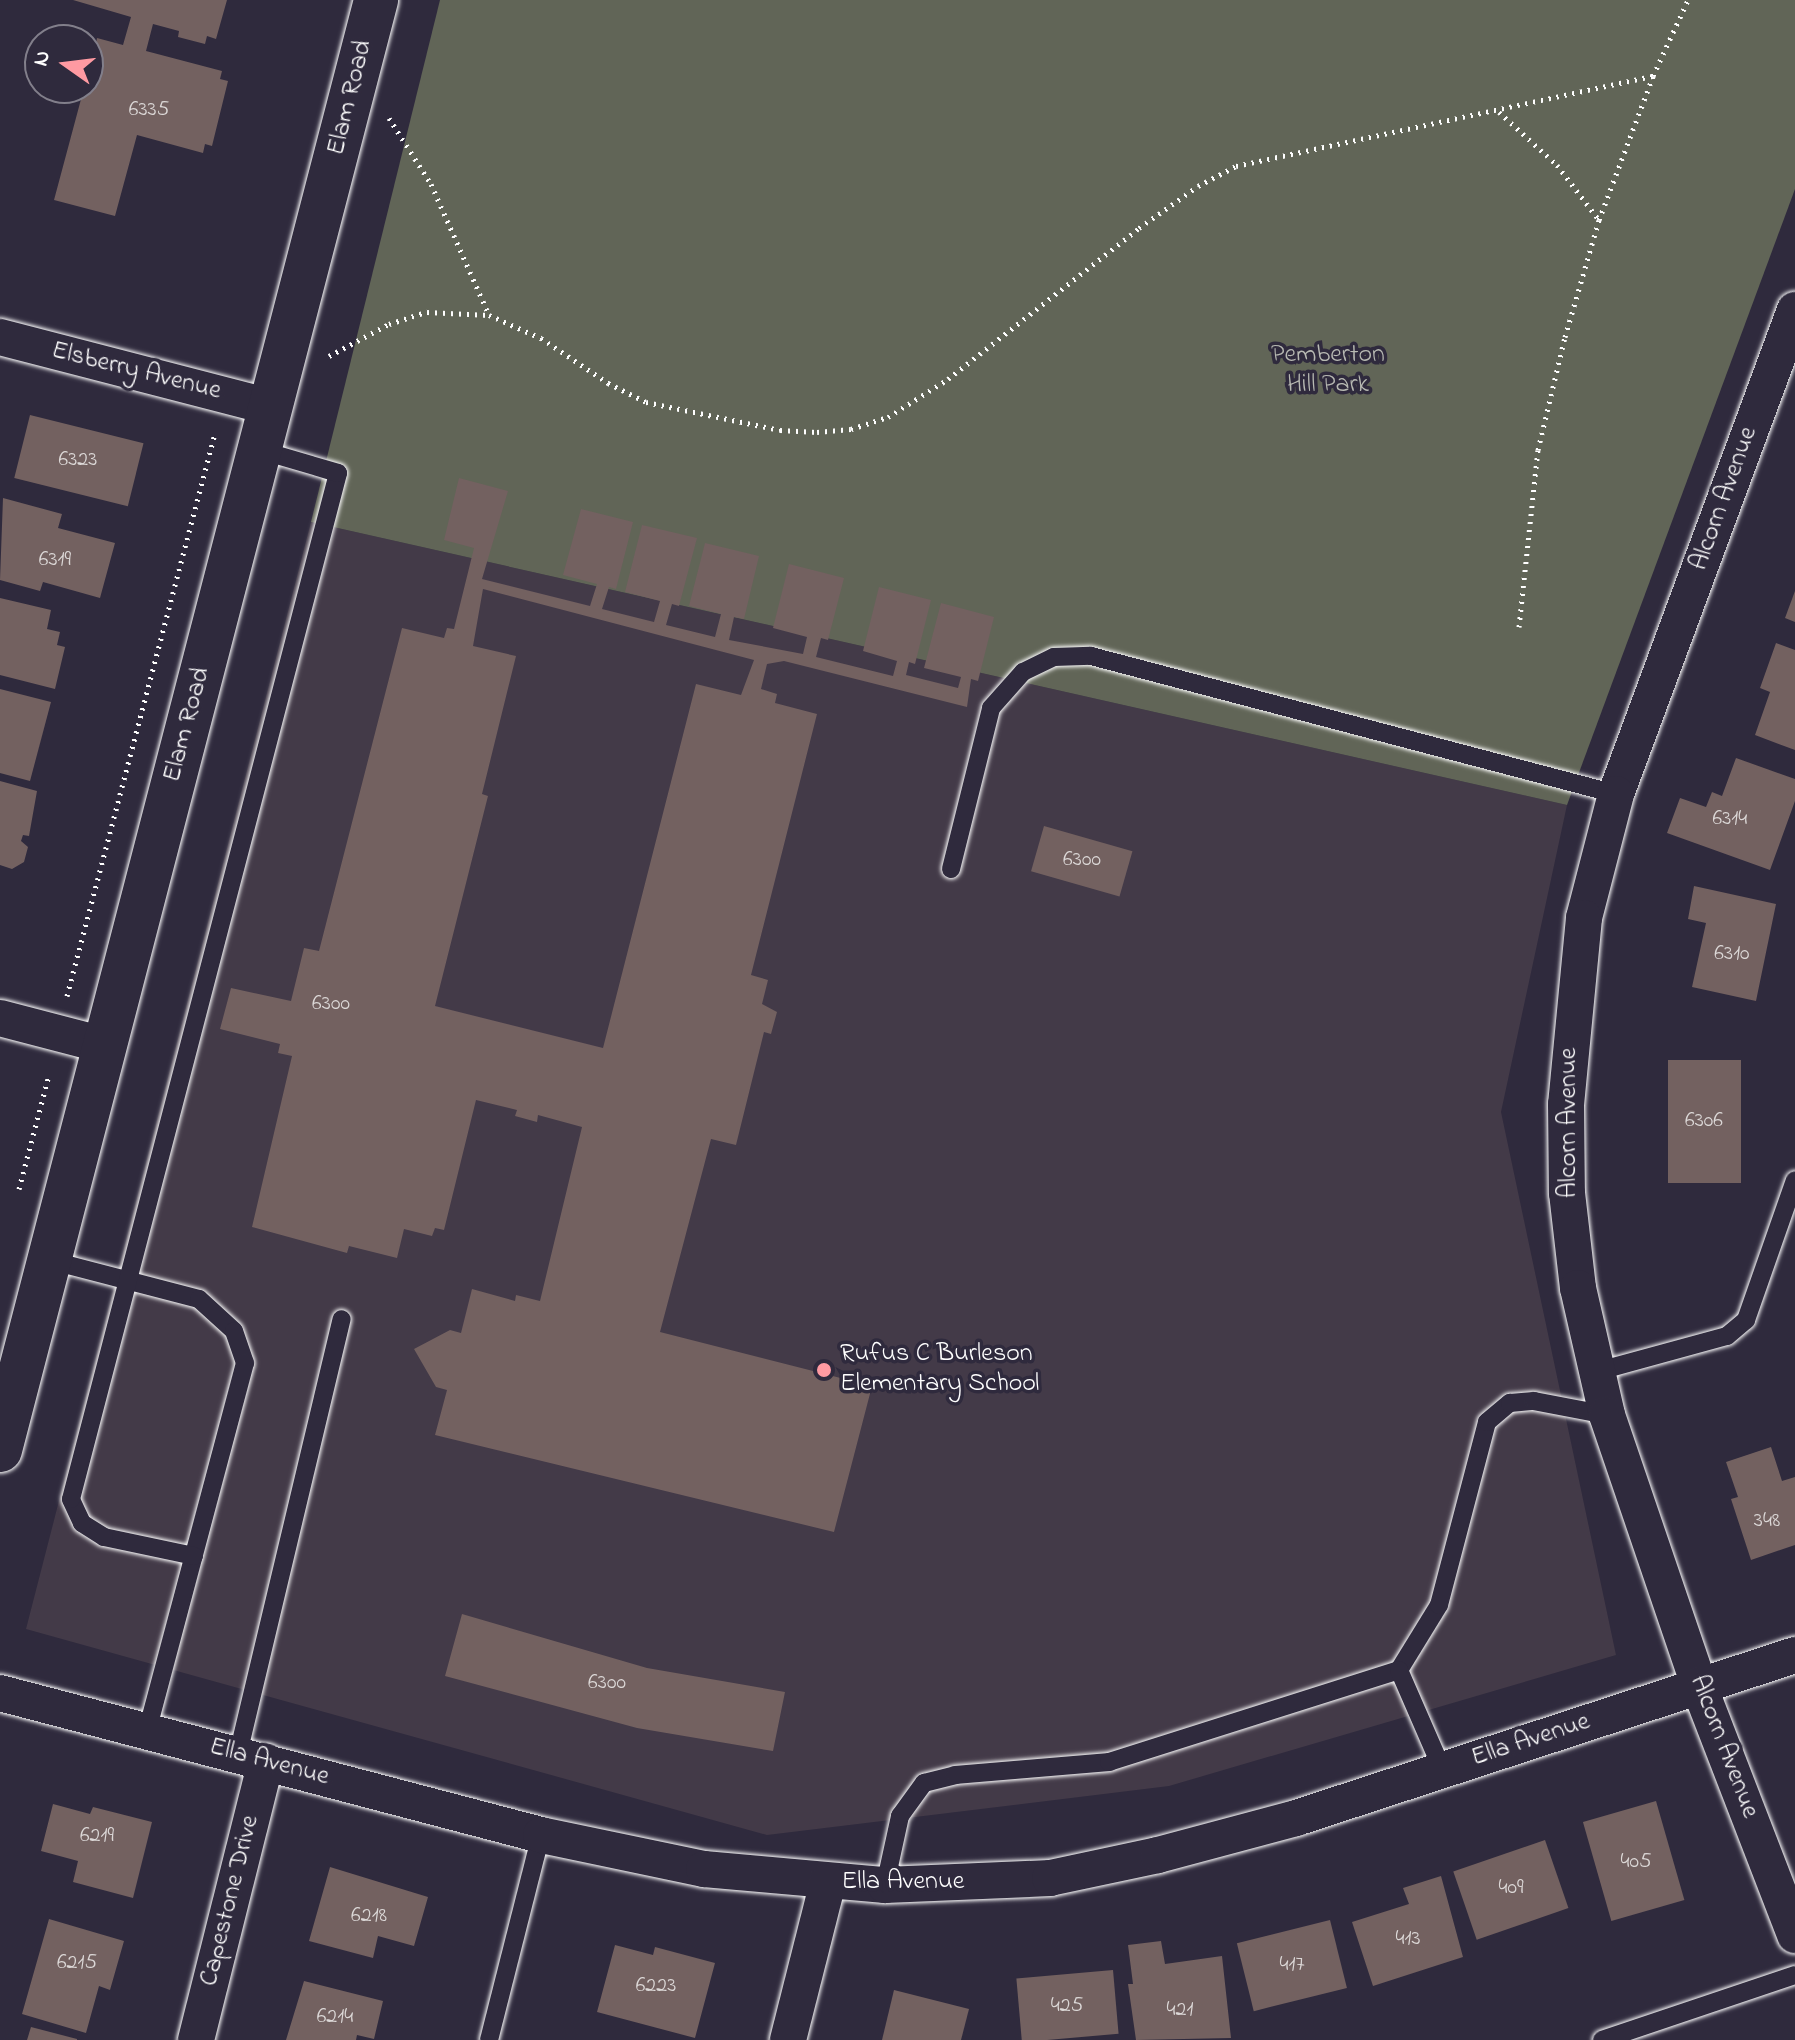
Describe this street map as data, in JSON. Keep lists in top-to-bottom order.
{
  "streets": {
    "street": [
      "Elam Road",
      "Elsberry Avenue",
      "Alcorn Avenue",
      "Ella Avenue",
      "Capestone Drive"
    ]
  },
  "crossings": [
    ["Elam Road", "Elsberry Avenue"],
    ["Alcorn Avenue", "Ella Avenue"],
    ["Ella Avenue", "Capestone Drive"]
  ],
  "parks": ["Pemberton Hill Park"],
  "places": ["Rufus C Burleson Elementary School"],
  "house_numbers": [
    "6335",
    "6323",
    "6319",
    "6314",
    "6300",
    "6310",
    "6300",
    "6306",
    "348",
    "6300",
    "6219",
    "405",
    "409",
    "6218",
    "413",
    "6215",
    "417",
    "6223",
    "425",
    "421",
    "6214"
  ],
  "north": "left"
}
